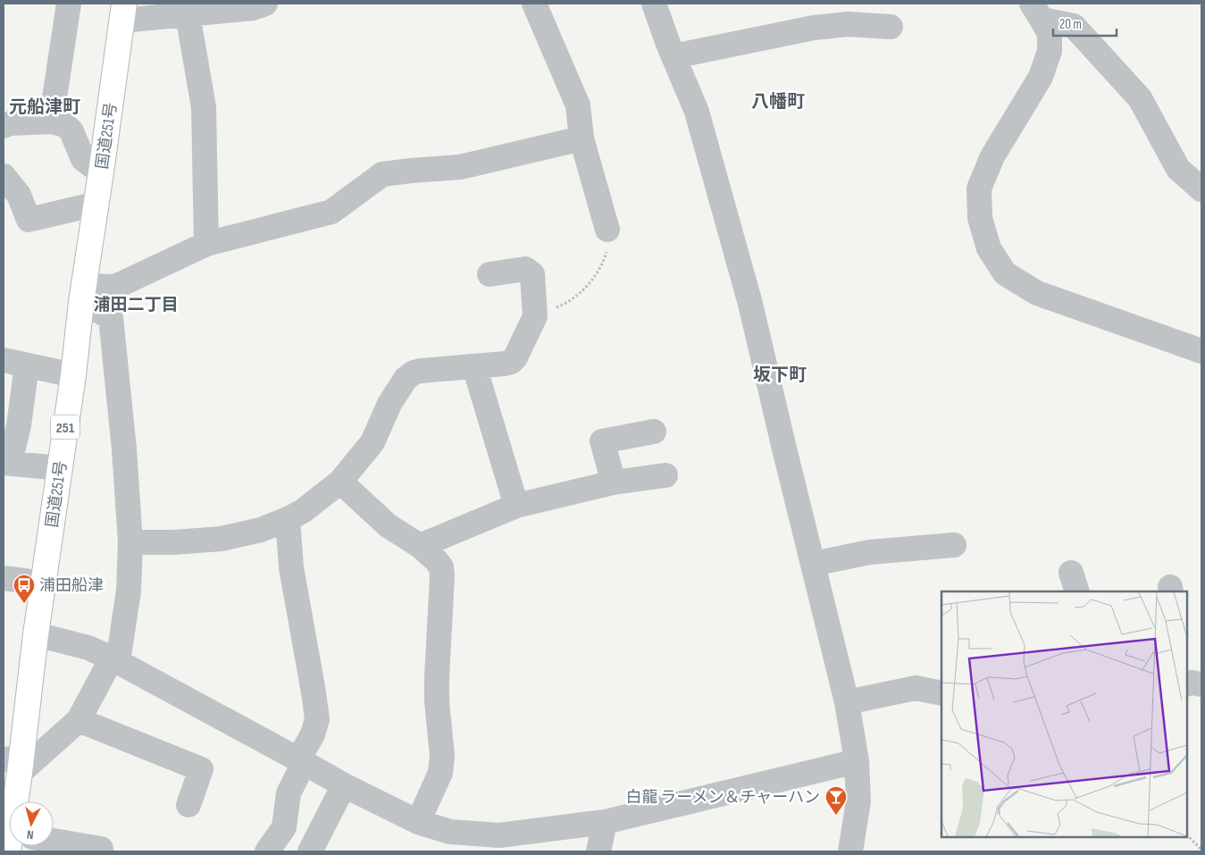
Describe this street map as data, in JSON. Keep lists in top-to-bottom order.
{
  "streets": {
    "highway": ["国道251号", "251"]
  },
  "districts": [
    "八幡町",
    "元船津町",
    "浦田二丁目",
    "坂下町"
  ],
  "places": {
    "bus stop": ["浦田船津"],
    "bar": ["白龍 ラーメン＆チャーハン"]
  },
  "scale_bar": "20 m",
  "north": "bottom"
}
